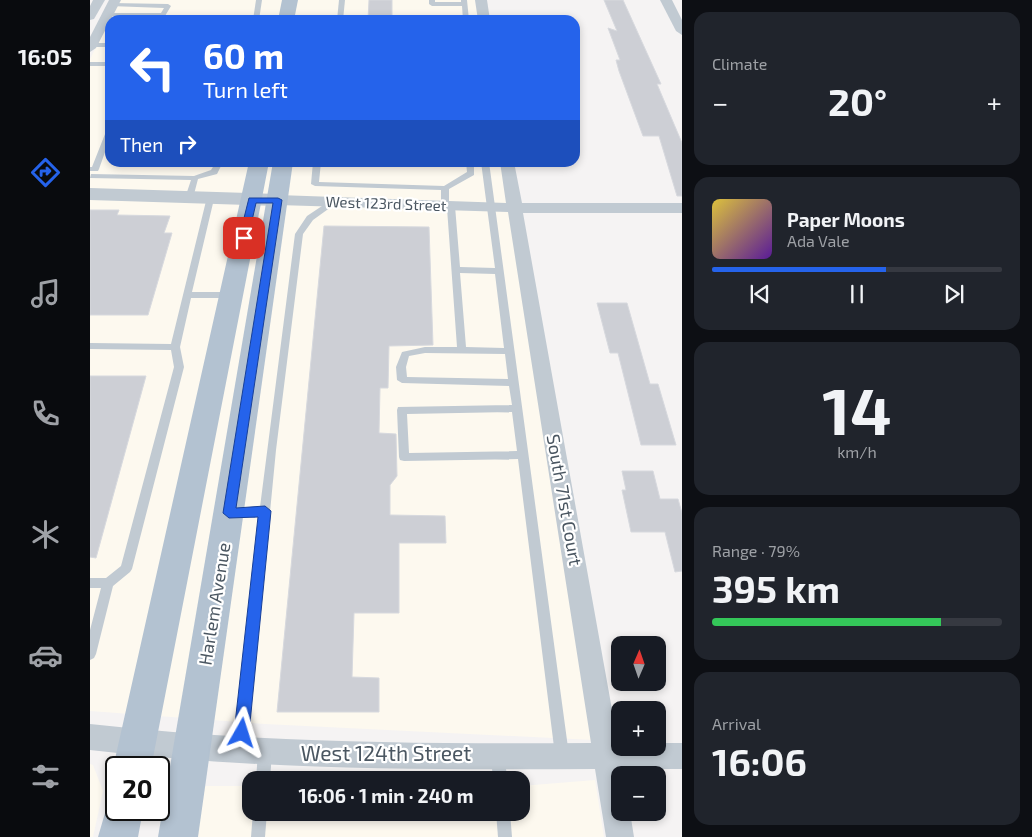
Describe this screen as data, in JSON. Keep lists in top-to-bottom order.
{
  "streets": {
    "main road": ["Harlem Avenue"],
    "street": ["West 123rd Street", "South 71st Court", "West 124th Street"]
  },
  "crossings": [
    ["West 123rd Street", "South 71st Court"],
    ["West 123rd Street", "Harlem Avenue"],
    ["South 71st Court", "West 124th Street"],
    ["Harlem Avenue", "West 124th Street"]
  ],
  "north": "top",
  "page": {
    "tabs": "16:05",
    "tile": [
      "Climate",
      ["14", "km/h"],
      ["Range · 79%", "395 km"],
      ["Arrival", "16:06"]
    ],
    "turn": ["60 m", "Turn left"],
    "heat": ["−", "20°", "+"],
    "then": "Then",
    "song": ["Paper Moons", "Ada Vale"],
    "map_buttons": ["+", "−"],
    "limit": "20",
    "trip": "16:06 · 1 min · 240 m"
  }
}
